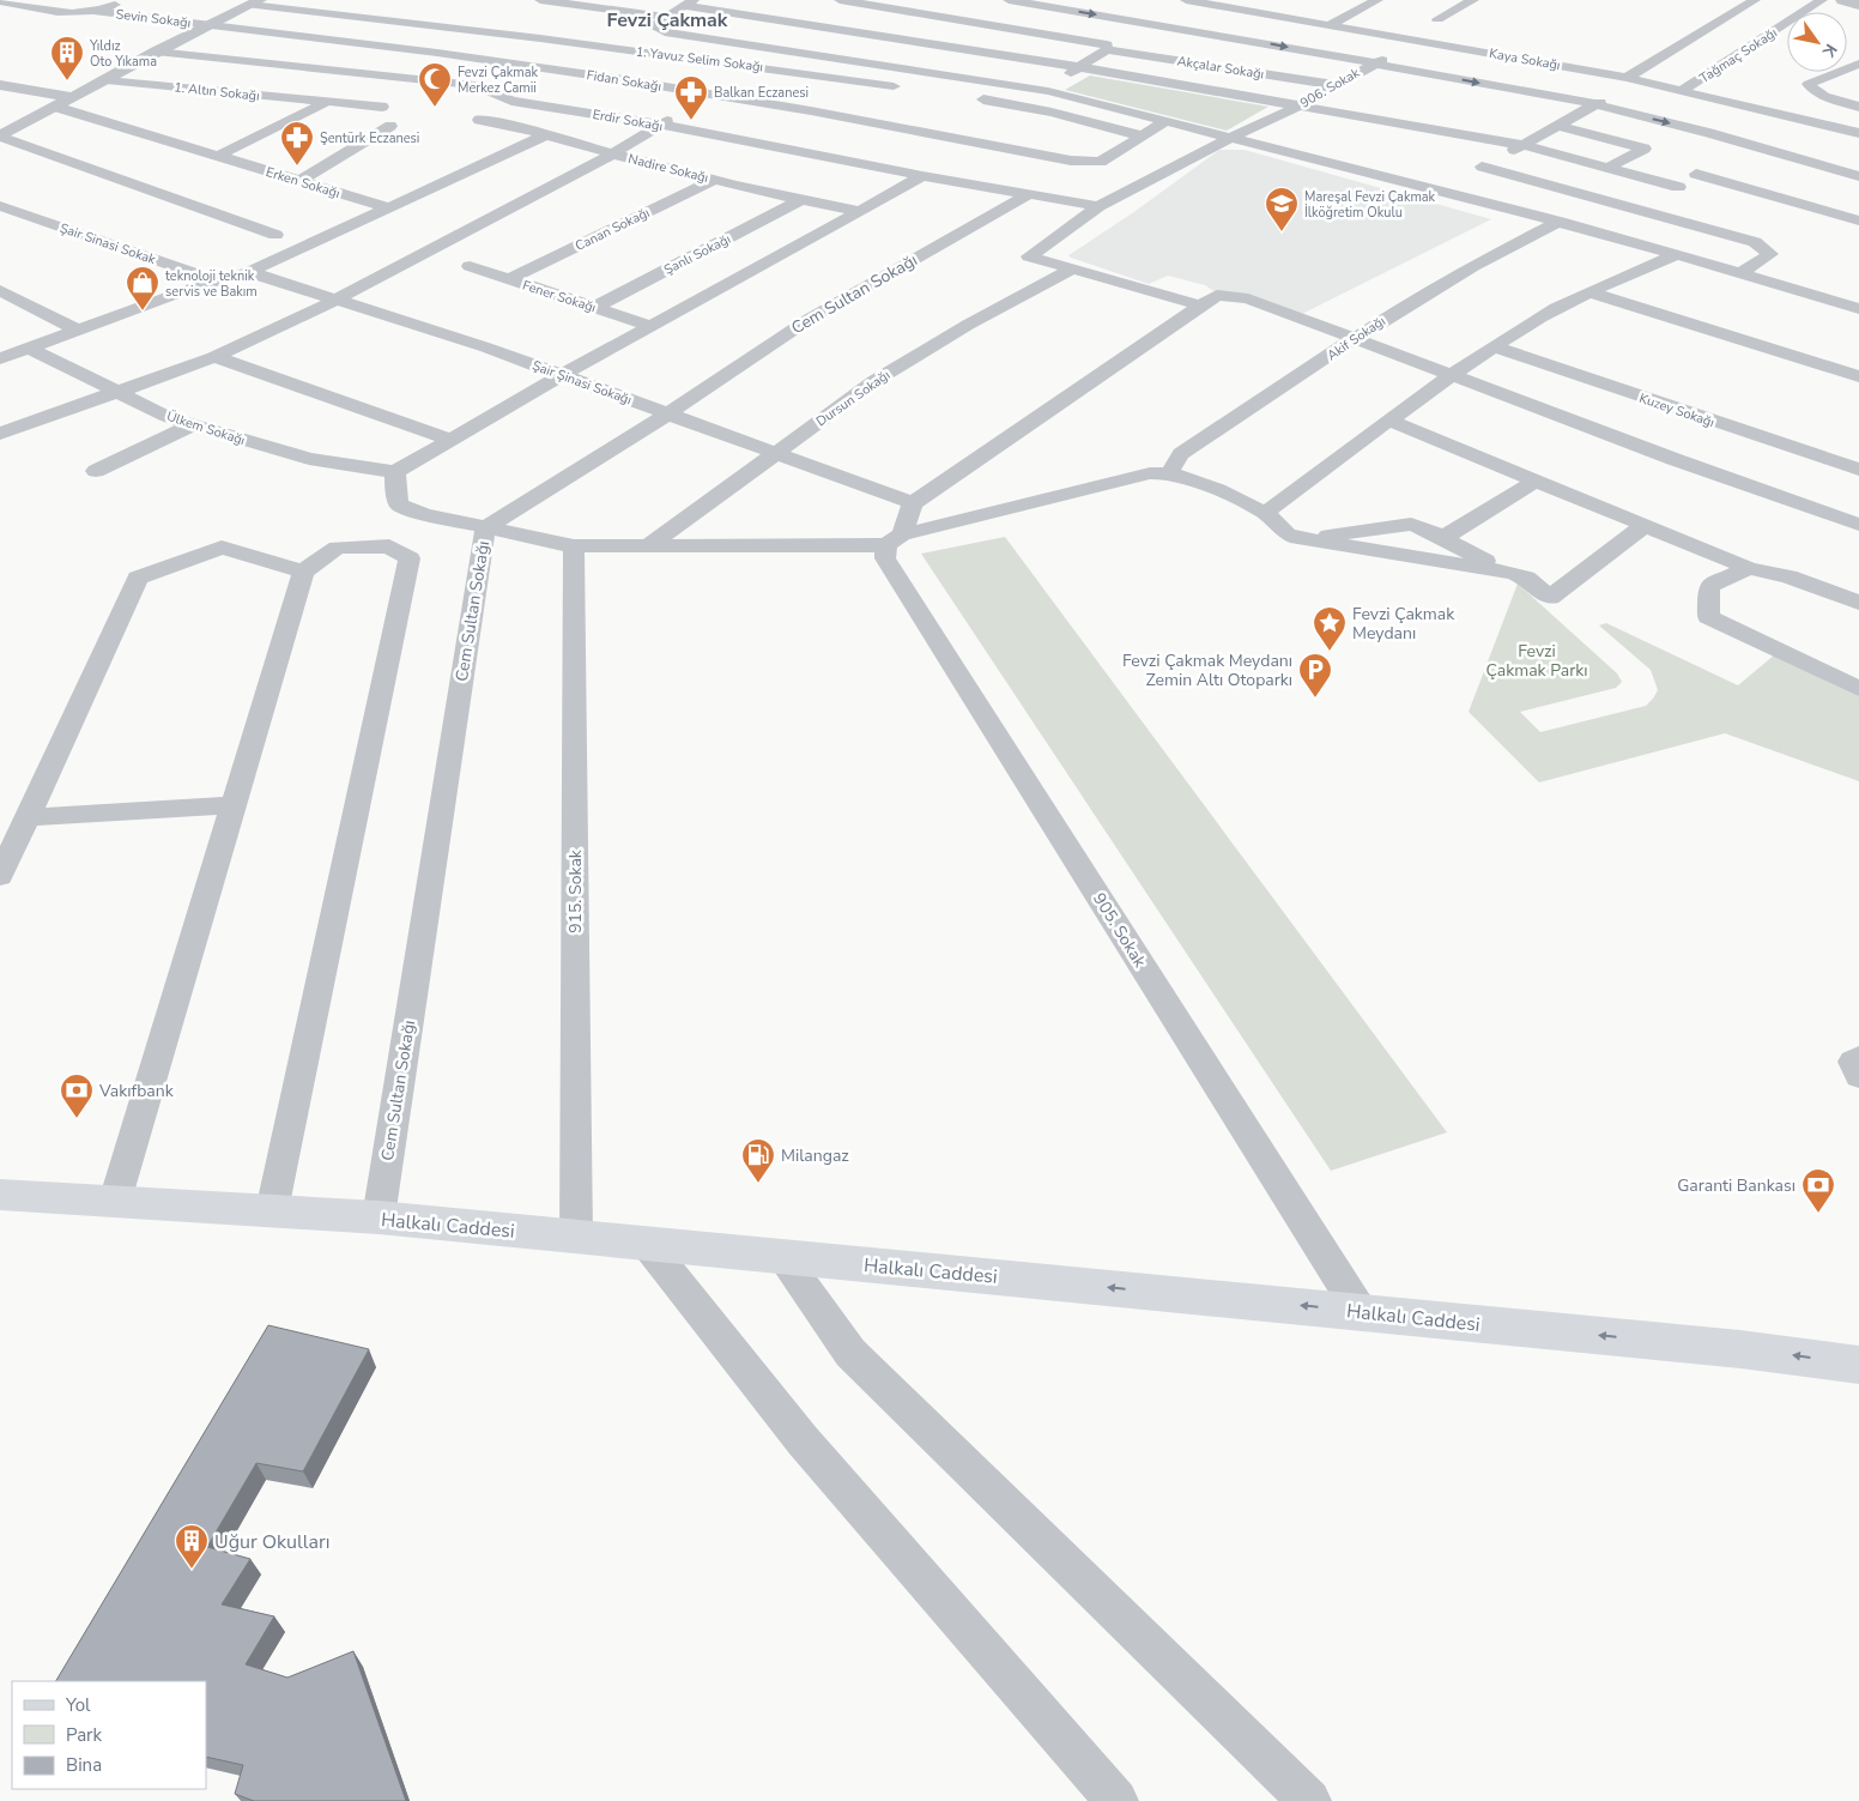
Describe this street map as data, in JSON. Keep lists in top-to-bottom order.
{
  "streets": {
    "main road": ["Halkalı Caddesi"],
    "street": [
      "Sevin Sokağı",
      "Tağmaç Sokağı",
      "1. Yavuz Selim Sokağı",
      "Kaya Sokağı",
      "Akçalar Sokağı",
      "Fidan Sokağı",
      "906. Sokak",
      "1. Altın Sokağı",
      "Erdir Sokağı",
      "Nadire Sokağı",
      "Erken Sokağı",
      "Canan Sokağı",
      "Şair Sinasi Sokak",
      "Şanlı Sokağı",
      "Cem Sultan Sokağı",
      "Fener Sokağı",
      "Akif Sokağı",
      "Şair Şinasi Sokağı",
      "Dursun Sokağı",
      "Kuzey Sokağı",
      "Ülkem Sokağı",
      "915. Sokak",
      "905. Sokak"
    ]
  },
  "crossings": [
    ["Sevin Sokağı", "Fidan Sokağı"],
    ["Tağmaç Sokağı", "Kaya Sokağı"],
    ["Kaya Sokağı", "906. Sokak"],
    ["Akçalar Sokağı", "906. Sokak"],
    ["906. Sokak", "Erdir Sokağı"],
    ["906. Sokak", "Dursun Sokağı"],
    ["Erdir Sokağı", "Cem Sultan Sokağı"],
    ["Nadire Sokağı", "Canan Sokağı"],
    ["Nadire Sokağı", "Şanlı Sokağı"],
    ["Canan Sokağı", "Fener Sokağı"],
    ["Şanlı Sokağı", "Fener Sokağı"],
    ["Cem Sultan Sokağı", "Şair Şinasi Sokağı"],
    ["Cem Sultan Sokağı", "Halkalı Caddesi"],
    ["Şair Şinasi Sokağı", "Dursun Sokağı"],
    ["915. Sokak", "Halkalı Caddesi"],
    ["905. Sokak", "Halkalı Caddesi"]
  ],
  "one_way": ["Halkalı Caddesi"],
  "districts": ["Fevzi Çakmak"],
  "parks": ["Fevzi Çakmak Parkı"],
  "places": {
    "building": ["Yıldız Oto Yıkama", "Uğur Okulları"],
    "mosque": ["Fevzi Çakmak Merkez Camii"],
    "pharmacy": ["Balkan Eczanesi", "Şentürk Eczanesi"],
    "school or university": ["Mareşal Fevzi Çakmak İlköğretim Okulu"],
    "shop": ["teknoloji teknik servis ve Bakım"],
    "place": ["Fevzi Çakmak Meydanı"],
    "parking": ["Fevzi Çakmak Meydanı Zemin Altı Otoparkı"],
    "bank": ["Vakıfbank", "Garanti Bankası"],
    "fuel station": ["Milangaz"]
  },
  "legend": ["Yol", "Park", "Bina"],
  "north": "bottom right"
}
